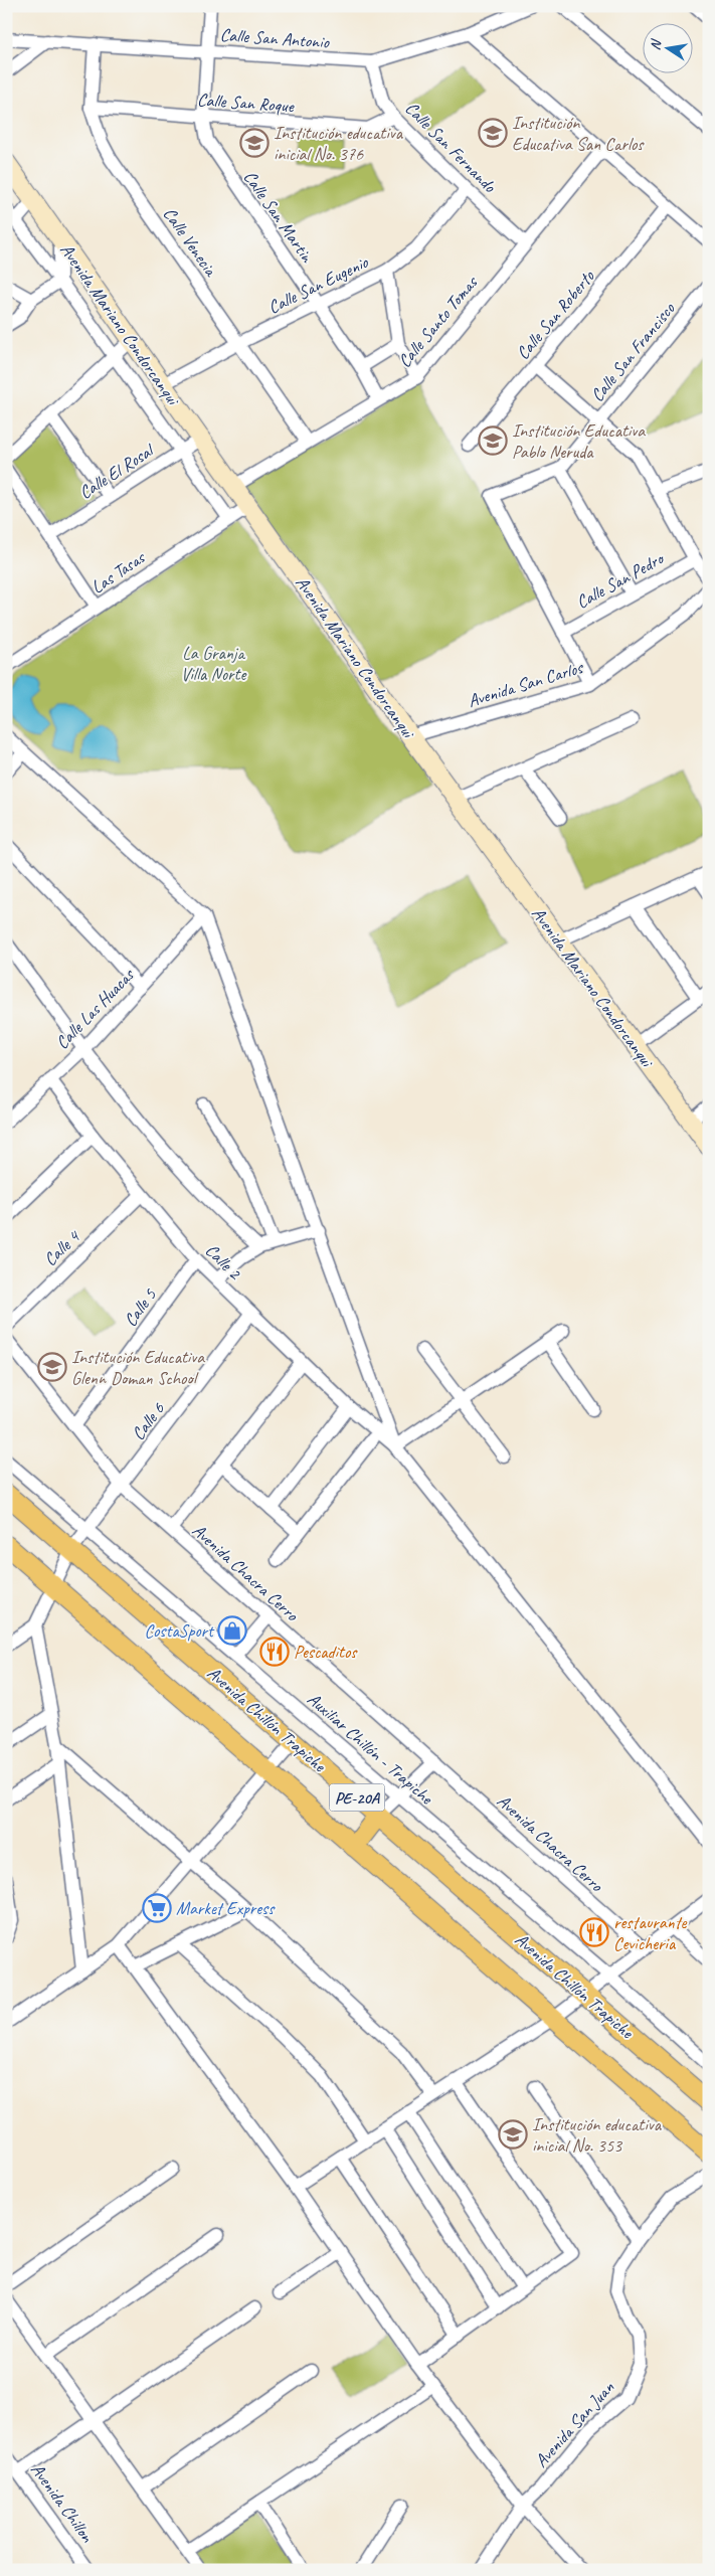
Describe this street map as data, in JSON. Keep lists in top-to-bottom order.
{
  "streets": {
    "main road": ["Avenida Chillón Trapiche", "PE-20A"],
    "street": [
      "Calle San Antonio",
      "Calle San Roque",
      "Calle San Fernando",
      "Calle San Martin",
      "Calle Venecia",
      "Calle San Eugenio",
      "Calle San Roberto",
      "Calle Santo Tomas",
      "Avenida Mariano Condorcanqui",
      "Calle San Francisco",
      "Calle El Rosal",
      "Las Tasas",
      "Calle San Pedro",
      "Avenida San Carlos",
      "Calle Las Huacas",
      "Calle 4",
      "Calle 2",
      "Calle 5",
      "Calle 6",
      "Avenida Chacra Cerro",
      "Auxiliar Chillón - Trapiche",
      "Avenida San Juan",
      "Avenida Chillon"
    ]
  },
  "crossings": [
    ["Calle San Antonio", "Calle San Fernando"],
    ["Calle San Antonio", "Calle San Martin"],
    ["Calle San Antonio", "Calle Venecia"],
    ["Calle San Roque", "Calle San Fernando"],
    ["Calle San Roque", "Calle San Martin"],
    ["Calle San Roque", "Calle Venecia"],
    ["Calle San Fernando", "Calle San Eugenio"],
    ["Calle San Fernando", "Calle Santo Tomas"],
    ["Calle San Martin", "Calle San Eugenio"],
    ["Calle San Martin", "Calle Santo Tomas"],
    ["Calle Venecia", "Calle San Eugenio"],
    ["Calle Venecia", "Calle Santo Tomas"],
    ["Calle San Eugenio", "Avenida Mariano Condorcanqui"],
    ["Calle Santo Tomas", "Avenida Mariano Condorcanqui"],
    ["Avenida Mariano Condorcanqui", "Calle El Rosal"],
    ["Avenida Mariano Condorcanqui", "Las Tasas"],
    ["Avenida Mariano Condorcanqui", "Avenida San Carlos"],
    ["Calle Las Huacas", "Calle 2"],
    ["Calle 4", "Calle 2"],
    ["Calle 2", "Calle 5"],
    ["Calle 2", "Calle 6"],
    ["Calle 5", "Avenida Chacra Cerro"],
    ["Calle 6", "Avenida Chacra Cerro"],
    ["Calle 6", "Avenida Chillón Trapiche"],
    ["Calle 6", "Auxiliar Chillón - Trapiche"],
    ["Calle 6", "PE-20A"]
  ],
  "parks": ["La Granja Villa Norte"],
  "places": {
    "school or university": [
      "Institución Educativa San Carlos",
      "Institución educativa inicial No. 376",
      "Institución Educativa Pablo Neruda",
      "Institución Educativa Glenn Doman School",
      "Institución educativa inicial No. 353"
    ],
    "shop": ["CostaSport"],
    "restaurant": ["Pescaditos", "restaurante Cevicheria"],
    "supermarket": ["Market Express"]
  },
  "north": "left"
}
